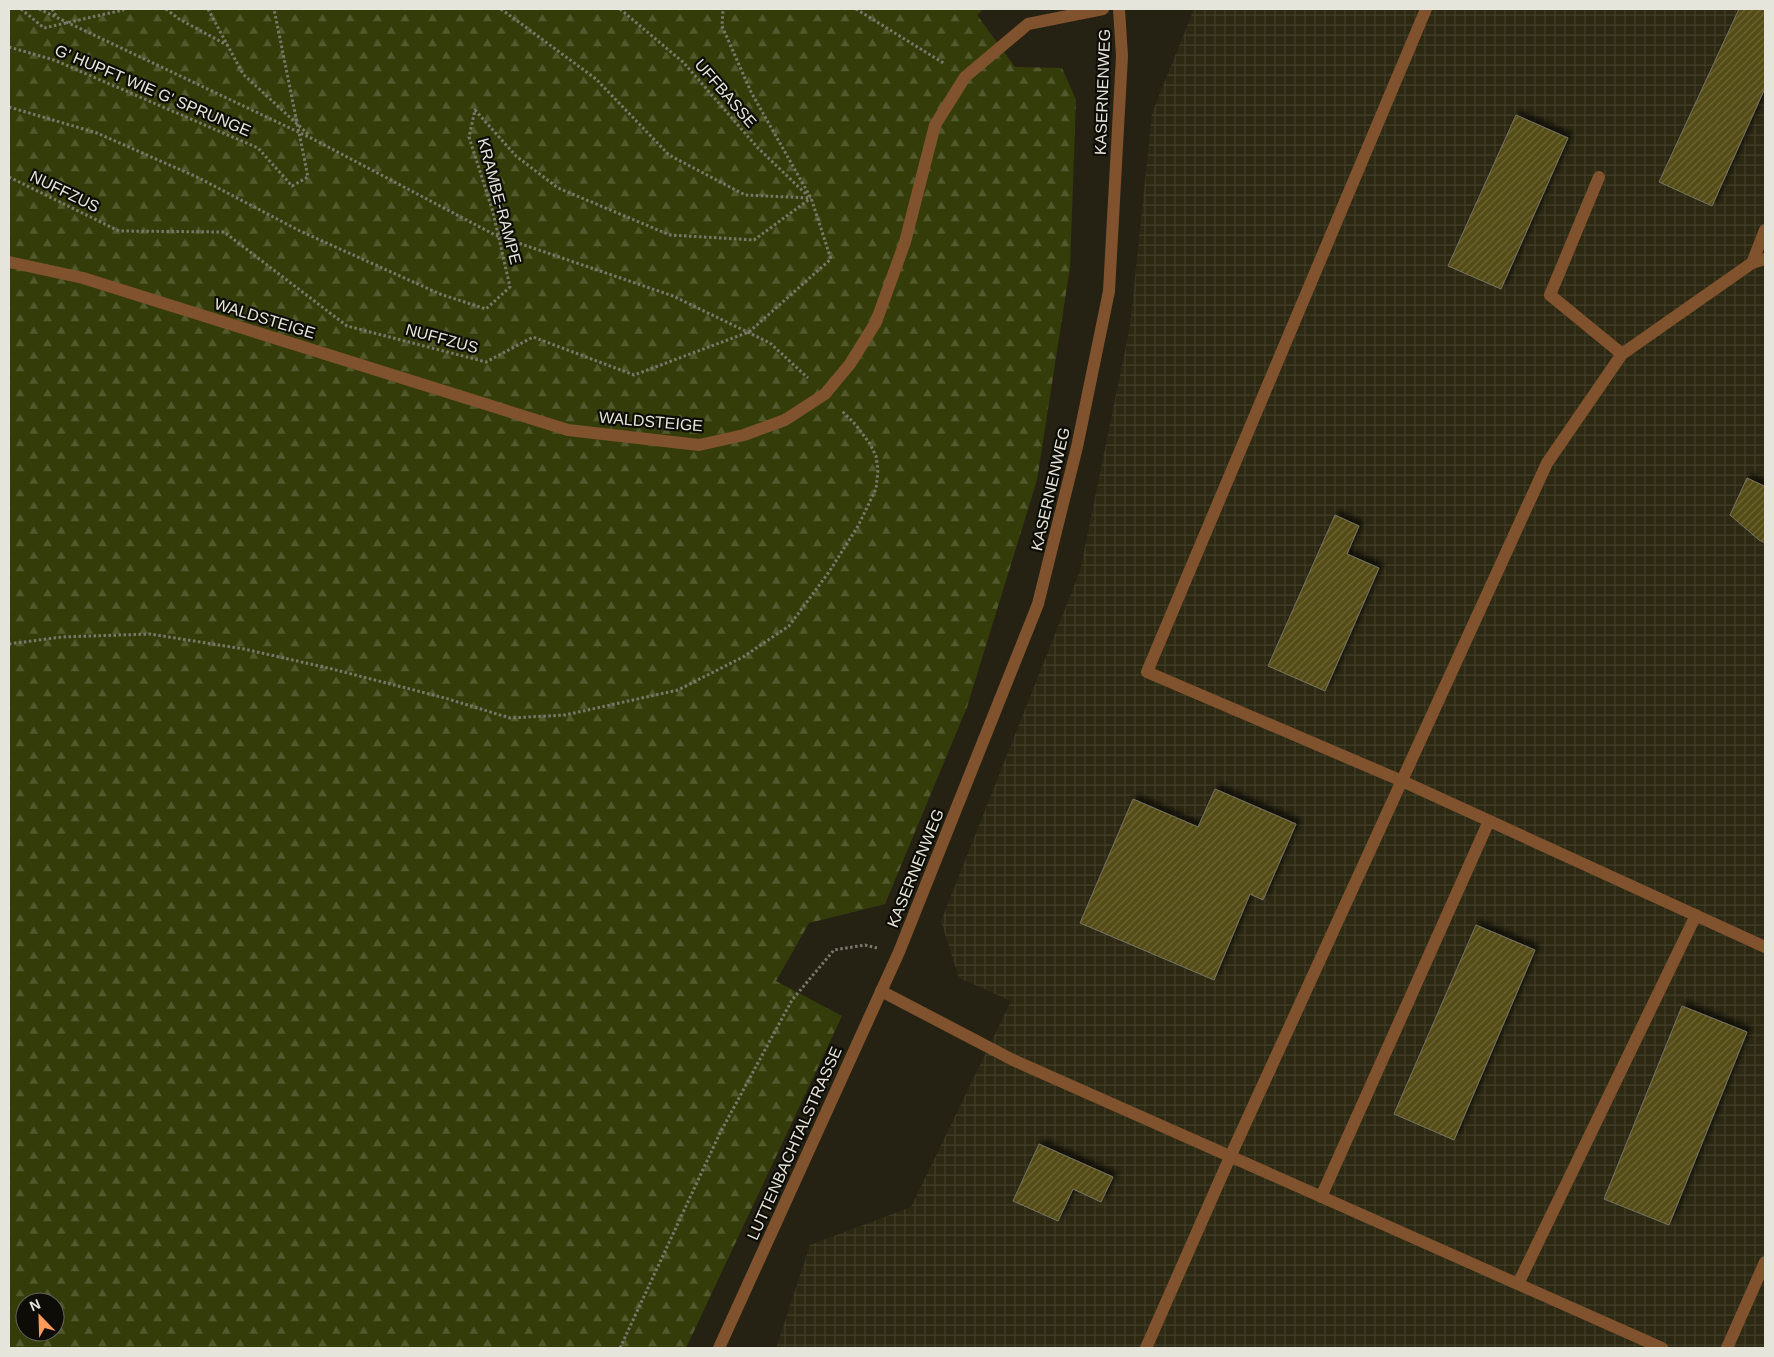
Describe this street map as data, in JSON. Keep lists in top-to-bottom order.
{
  "streets": {
    "street": ["KASERNENWEG", "WALDSTEIGE", "LUTTENBACHTALSTRASSE"],
    "path": [
      "G' HUPFT WIE G' SPRUNGE",
      "UFFBASSE",
      "NUFFZUS",
      "KRAMBE-RAMPE"
    ]
  },
  "crossings": [
    ["KASERNENWEG", "LUTTENBACHTALSTRASSE"],
    ["UFFBASSE", "NUFFZUS"],
    ["UFFBASSE", "KRAMBE-RAMPE"],
    ["NUFFZUS", "KRAMBE-RAMPE"]
  ],
  "north": "top left"
}
